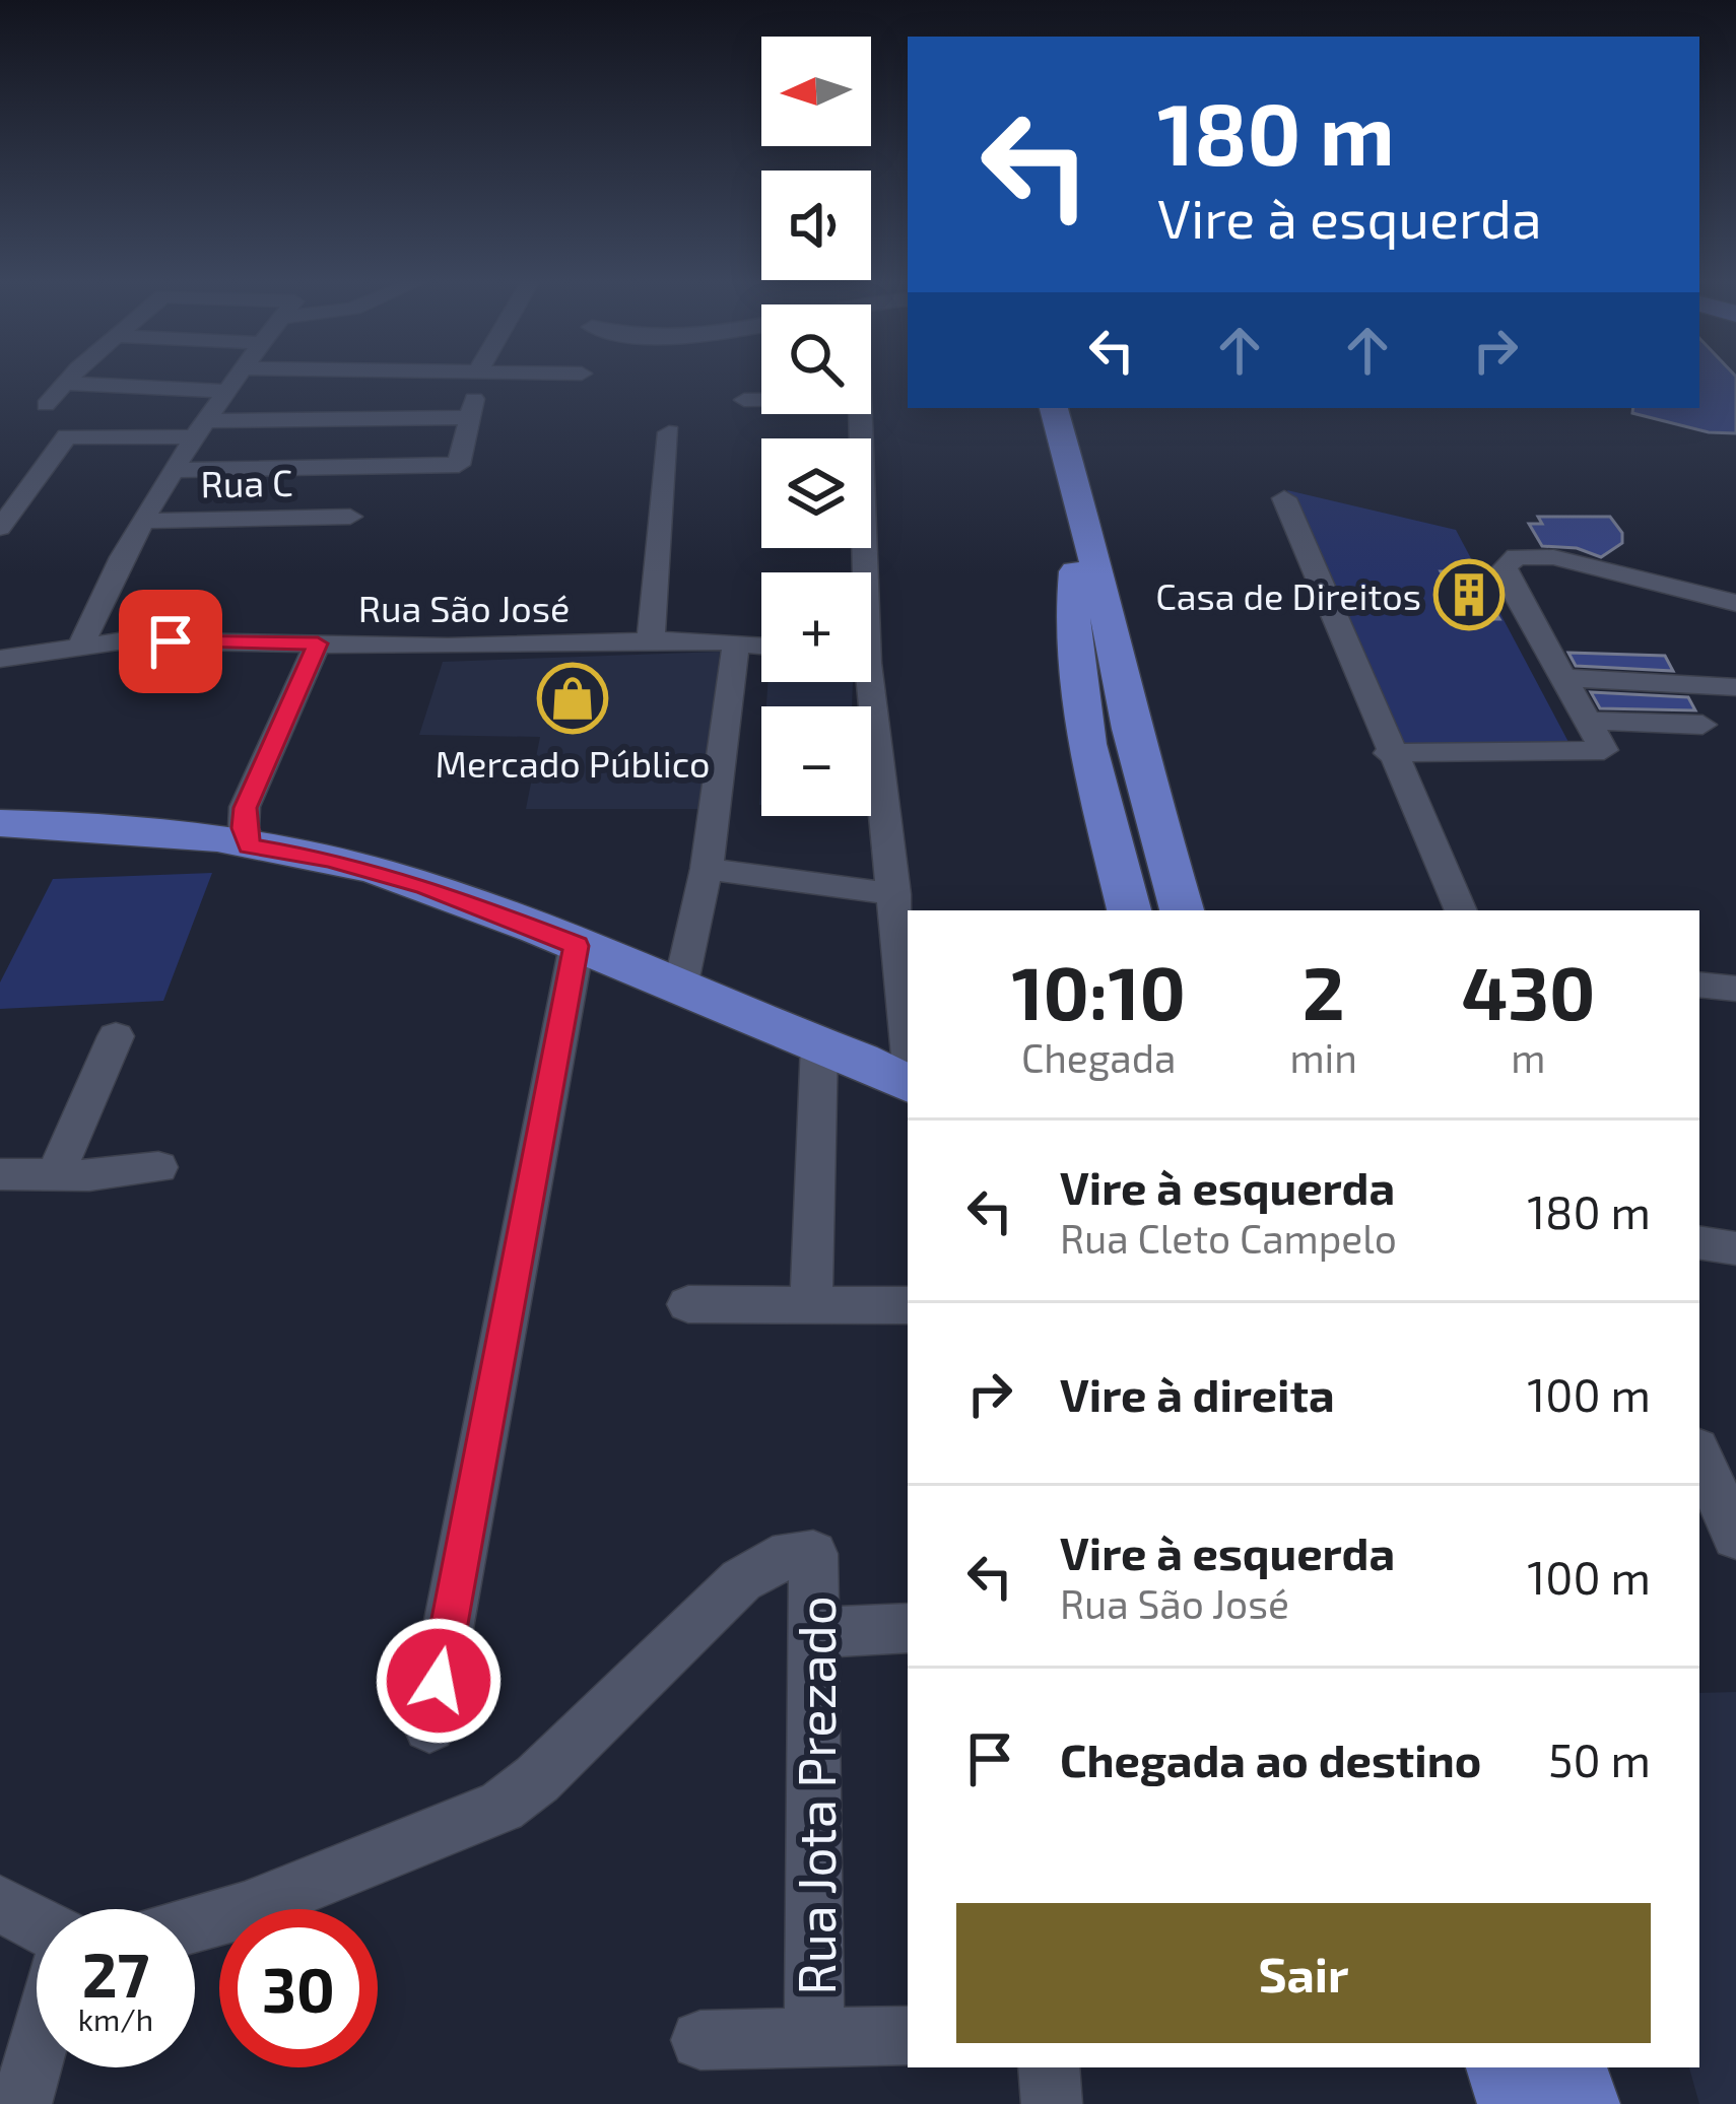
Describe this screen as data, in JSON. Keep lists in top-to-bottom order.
{
  "streets": {
    "street": ["Rua C", "Rua São José", "Rua Jota Prezado"]
  },
  "places": {
    "building": ["Casa de Direitos"],
    "shop": ["Mercado Público"]
  },
  "north": "left",
  "page": {
    "map_buttons": ["+", "−"],
    "turn": ["180 m", "Vire à esquerda"],
    "eta": [
      "10:10",
      "Chegada",
      "2",
      "min",
      "430",
      "m"
    ],
    "list": [
      {
        "name": "Vire à esquerda",
        "note": "Rua Cleto Campelo",
        "value": "180 m"
      },
      {
        "name": "Vire à direita",
        "value": "100 m"
      },
      {
        "name": "Vire à esquerda",
        "note": "Rua São José",
        "value": "100 m"
      },
      {
        "name": "Chegada ao destino",
        "value": "50 m"
      }
    ],
    "buttons": "Sair",
    "speed": "27 km/h",
    "limit": "30"
  }
}
